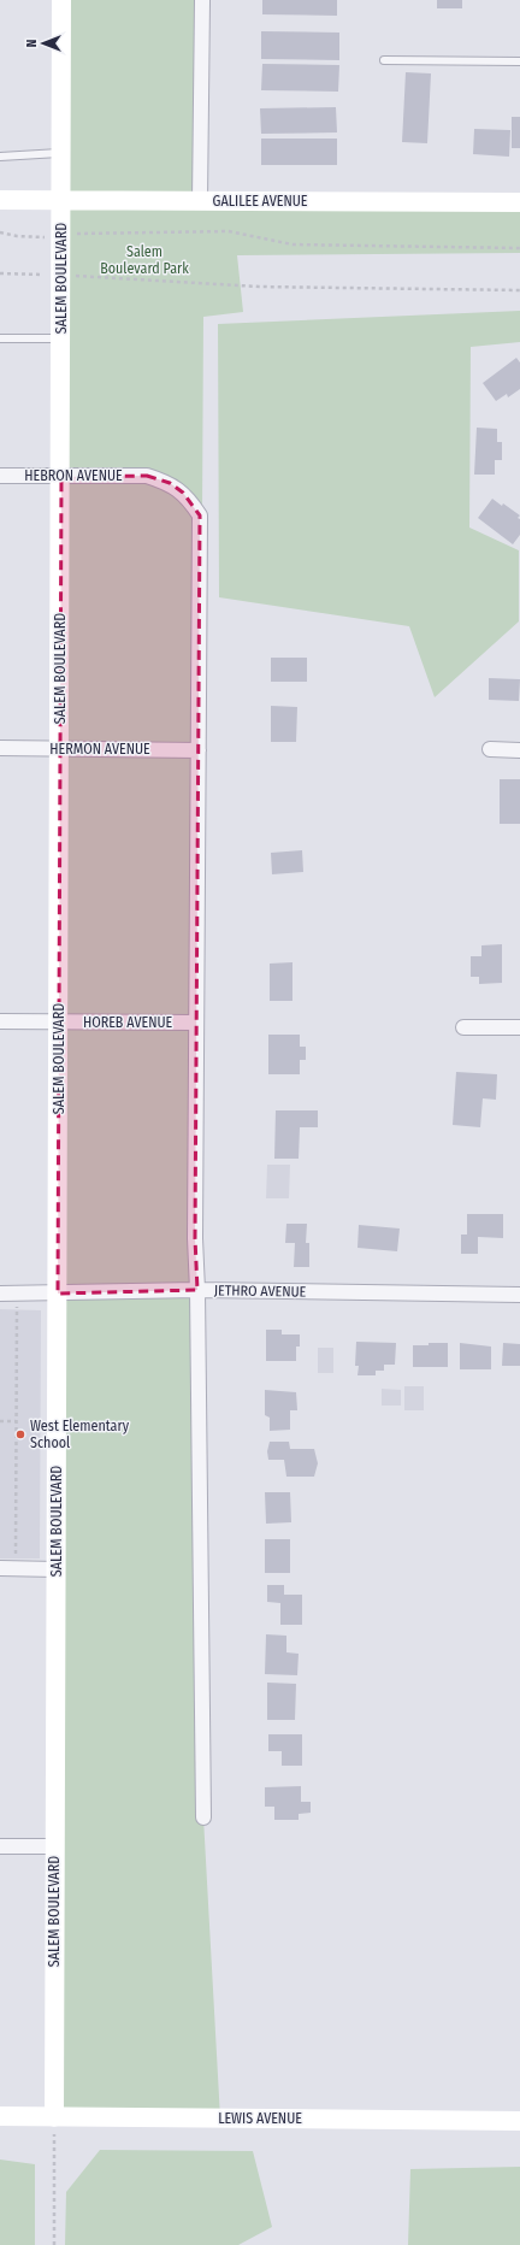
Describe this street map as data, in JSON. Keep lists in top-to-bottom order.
{
  "streets": {
    "street": [
      "GALILEE AVENUE",
      "SALEM BOULEVARD",
      "HEBRON AVENUE",
      "HERMON AVENUE",
      "HOREB AVENUE",
      "JETHRO AVENUE",
      "LEWIS AVENUE"
    ]
  },
  "crossings": [
    ["GALILEE AVENUE", "SALEM BOULEVARD"],
    ["SALEM BOULEVARD", "HEBRON AVENUE"],
    ["SALEM BOULEVARD", "HERMON AVENUE"],
    ["SALEM BOULEVARD", "HOREB AVENUE"],
    ["SALEM BOULEVARD", "JETHRO AVENUE"],
    ["SALEM BOULEVARD", "LEWIS AVENUE"],
    ["HEBRON AVENUE", "HERMON AVENUE"]
  ],
  "parks": ["Salem Boulevard Park"],
  "places": ["West Elementary School"],
  "north": "left"
}
